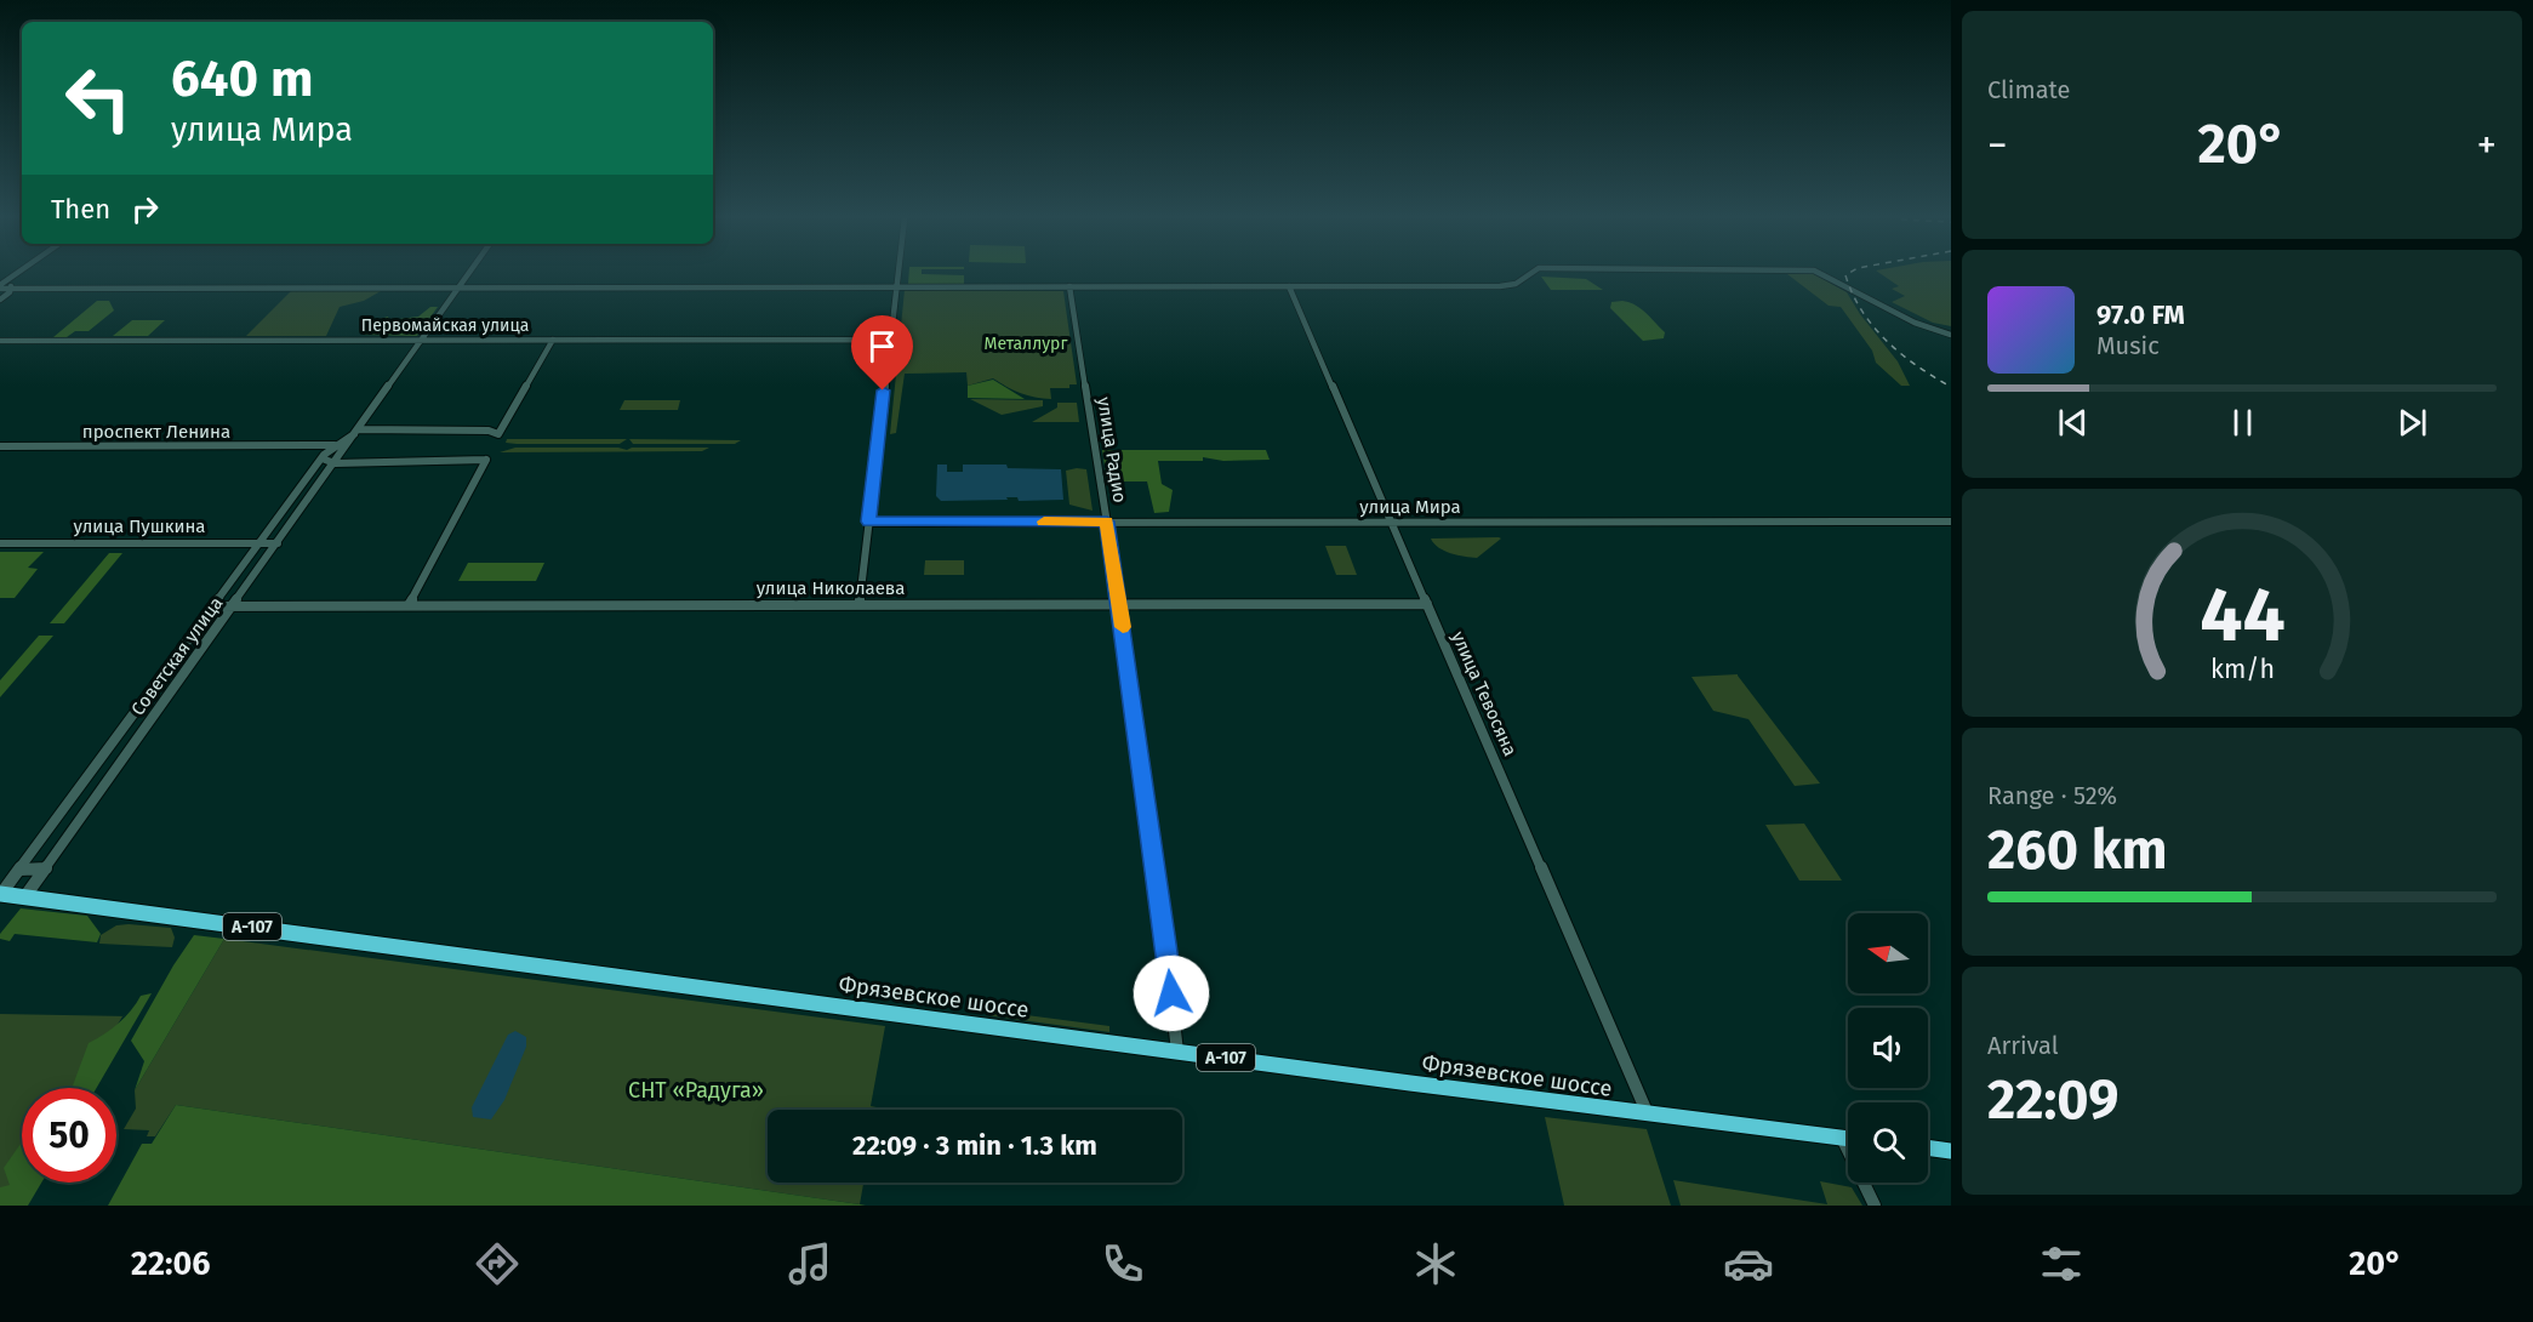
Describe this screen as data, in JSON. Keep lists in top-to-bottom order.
{
  "streets": {
    "highway": ["А-107", "Фрязевское шоссе"],
    "main road": [
      "Первомайская улица",
      "проспект Ленина",
      "улица Радио",
      "улица Мира",
      "улица Пушкина",
      "улица Николаева",
      "Советская улица",
      "улица Тевосяна"
    ]
  },
  "crossings": [
    ["Первомайская улица", "Советская улица"],
    ["проспект Ленина", "Советская улица"],
    ["улица Радио", "улица Мира"],
    ["улица Радио", "улица Николаева"],
    ["улица Радио", "Фрязевское шоссе"],
    ["улица Мира", "улица Тевосяна"],
    ["улица Пушкина", "Советская улица"],
    ["улица Николаева", "Советская улица"],
    ["улица Николаева", "улица Тевосяна"],
    ["Советская улица", "Фрязевское шоссе"],
    ["улица Тевосяна", "Фрязевское шоссе"]
  ],
  "parks": ["Металлург", "СНТ «Радуга»"],
  "north": "left",
  "page": {
    "tile": [
      "Climate",
      ["Range · 52%", "260 km"],
      ["Arrival", "22:09"]
    ],
    "turn": ["640 m", "улица Мира"],
    "heat": ["−", "20°", "+"],
    "then": "Then",
    "song": ["97.0 FM", "Music"],
    "limit": "50",
    "trip": "22:09 · 3 min · 1.3 km",
    "tabs": ["22:06", "20°"],
    "gauge": ["44", "km/h"]
  }
}
